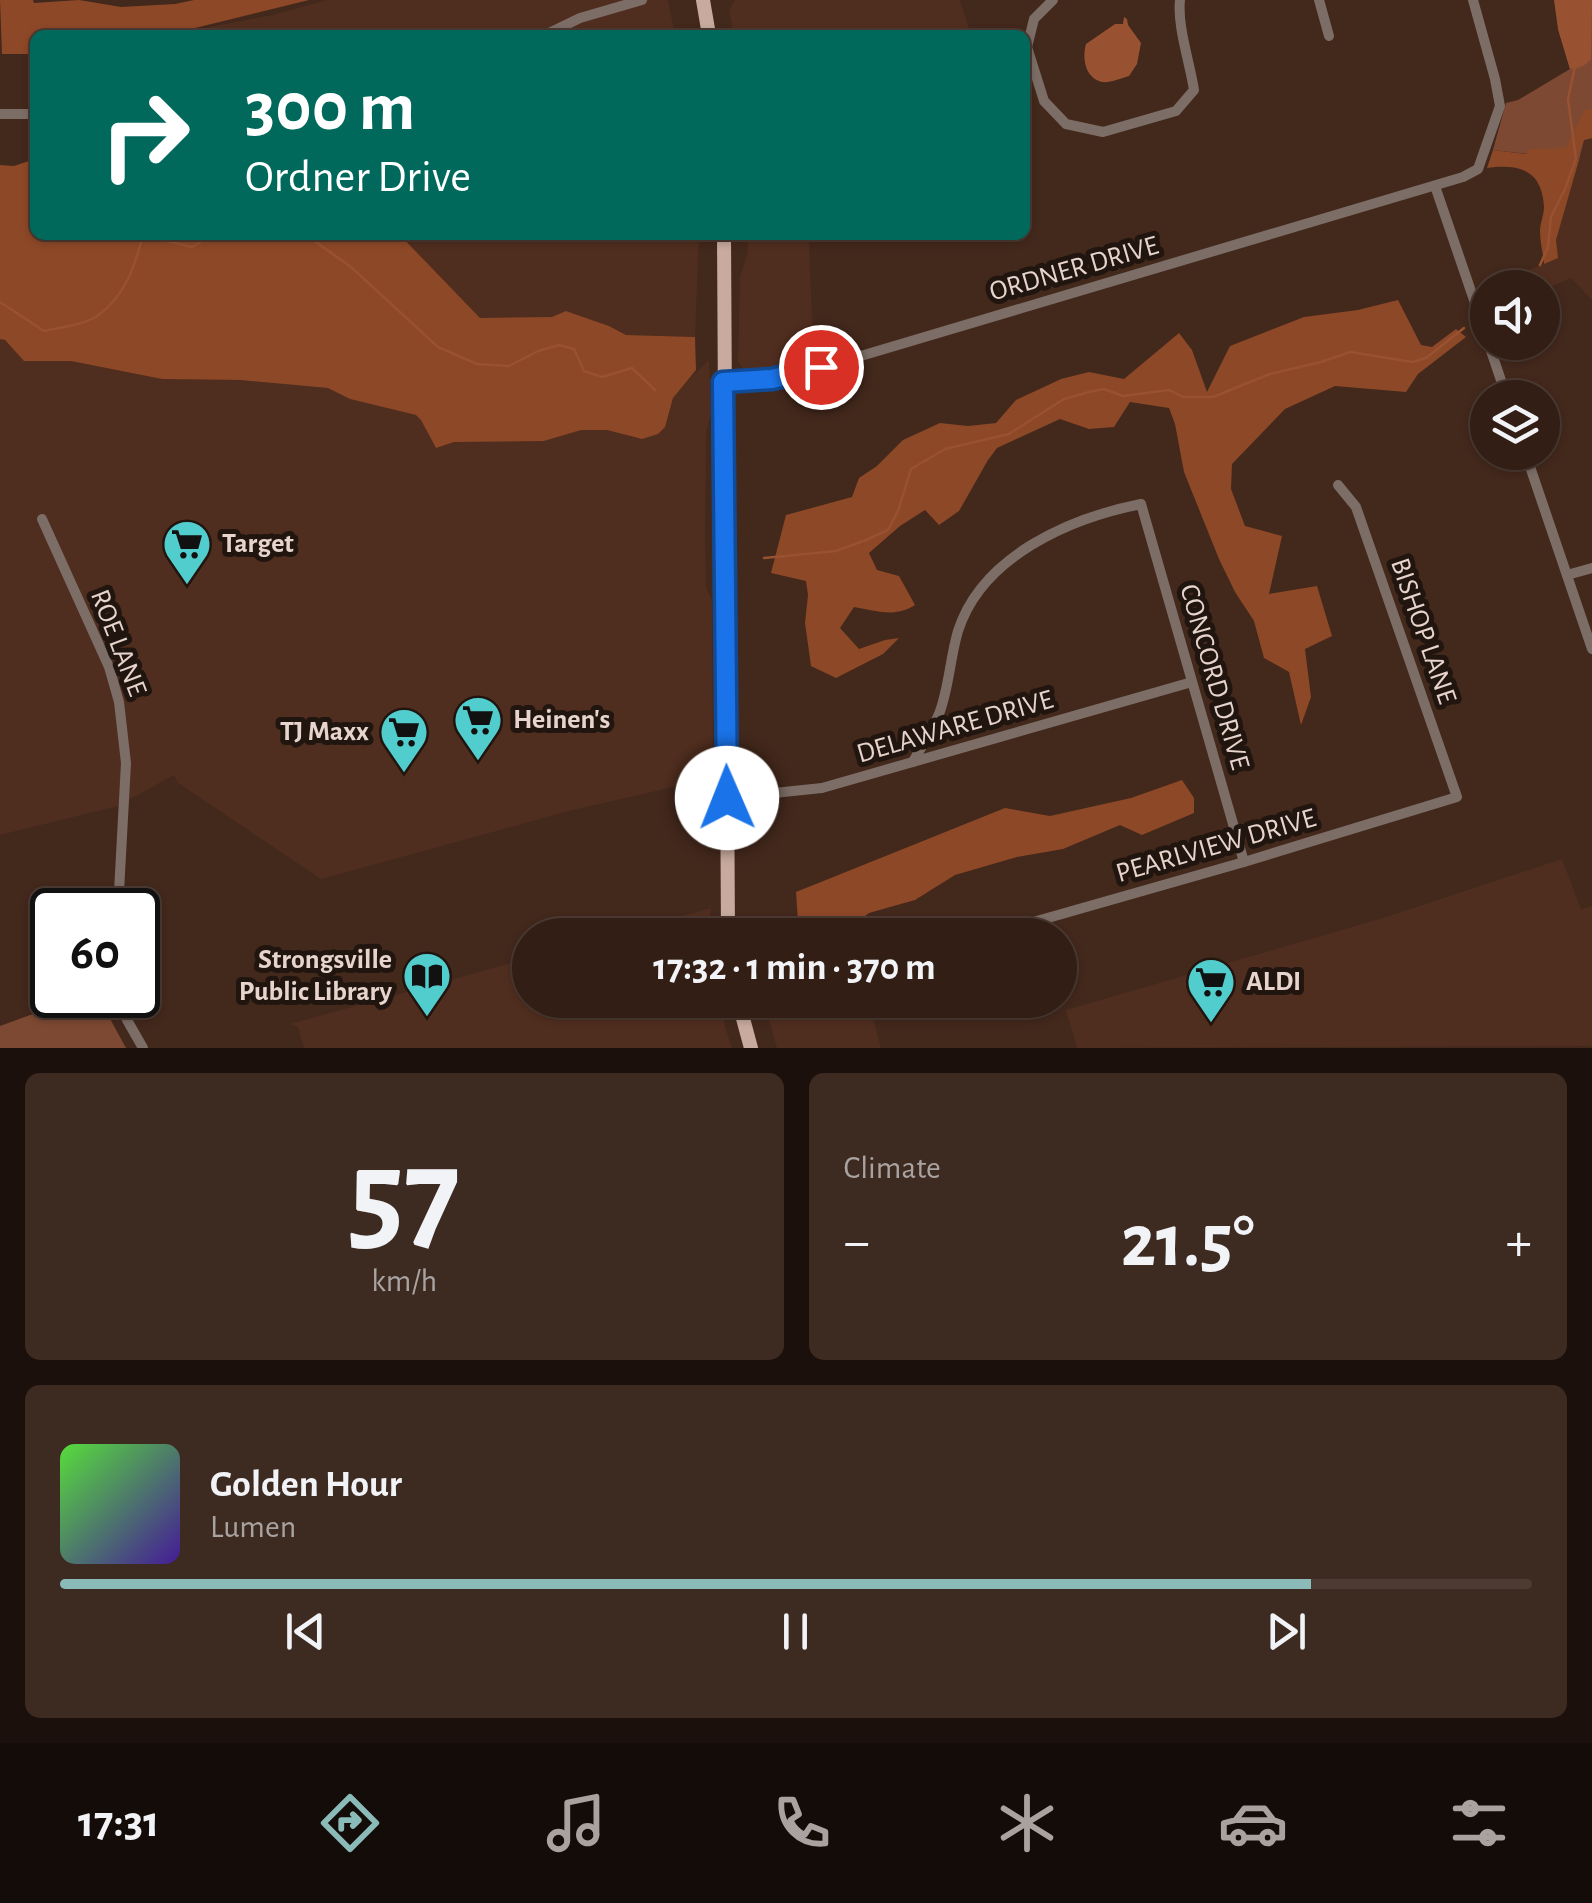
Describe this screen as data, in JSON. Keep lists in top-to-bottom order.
{
  "streets": {
    "street": [
      "ORDNER DRIVE",
      "BISHOP LANE",
      "ROE LANE",
      "CONCORD DRIVE",
      "DELAWARE DRIVE",
      "PEARLVIEW DRIVE"
    ]
  },
  "crossings": [
    ["BISHOP LANE", "PEARLVIEW DRIVE"],
    ["CONCORD DRIVE", "DELAWARE DRIVE"],
    ["CONCORD DRIVE", "PEARLVIEW DRIVE"]
  ],
  "places": {
    "supermarket": [
      "Target",
      "Heinen's",
      "TJ Maxx",
      "ALDI"
    ],
    "library": ["Strongsville Public Library"]
  },
  "page": {
    "turn": ["300 m", "Ordner Drive"],
    "limit": "60",
    "trip": "17:32 · 1 min · 370 m",
    "tile": [
      ["57", "km/h"],
      "Climate"
    ],
    "heat": ["−", "21.5°", "+"],
    "song": ["Golden Hour", "Lumen"],
    "tabs": "17:31"
  }
}
